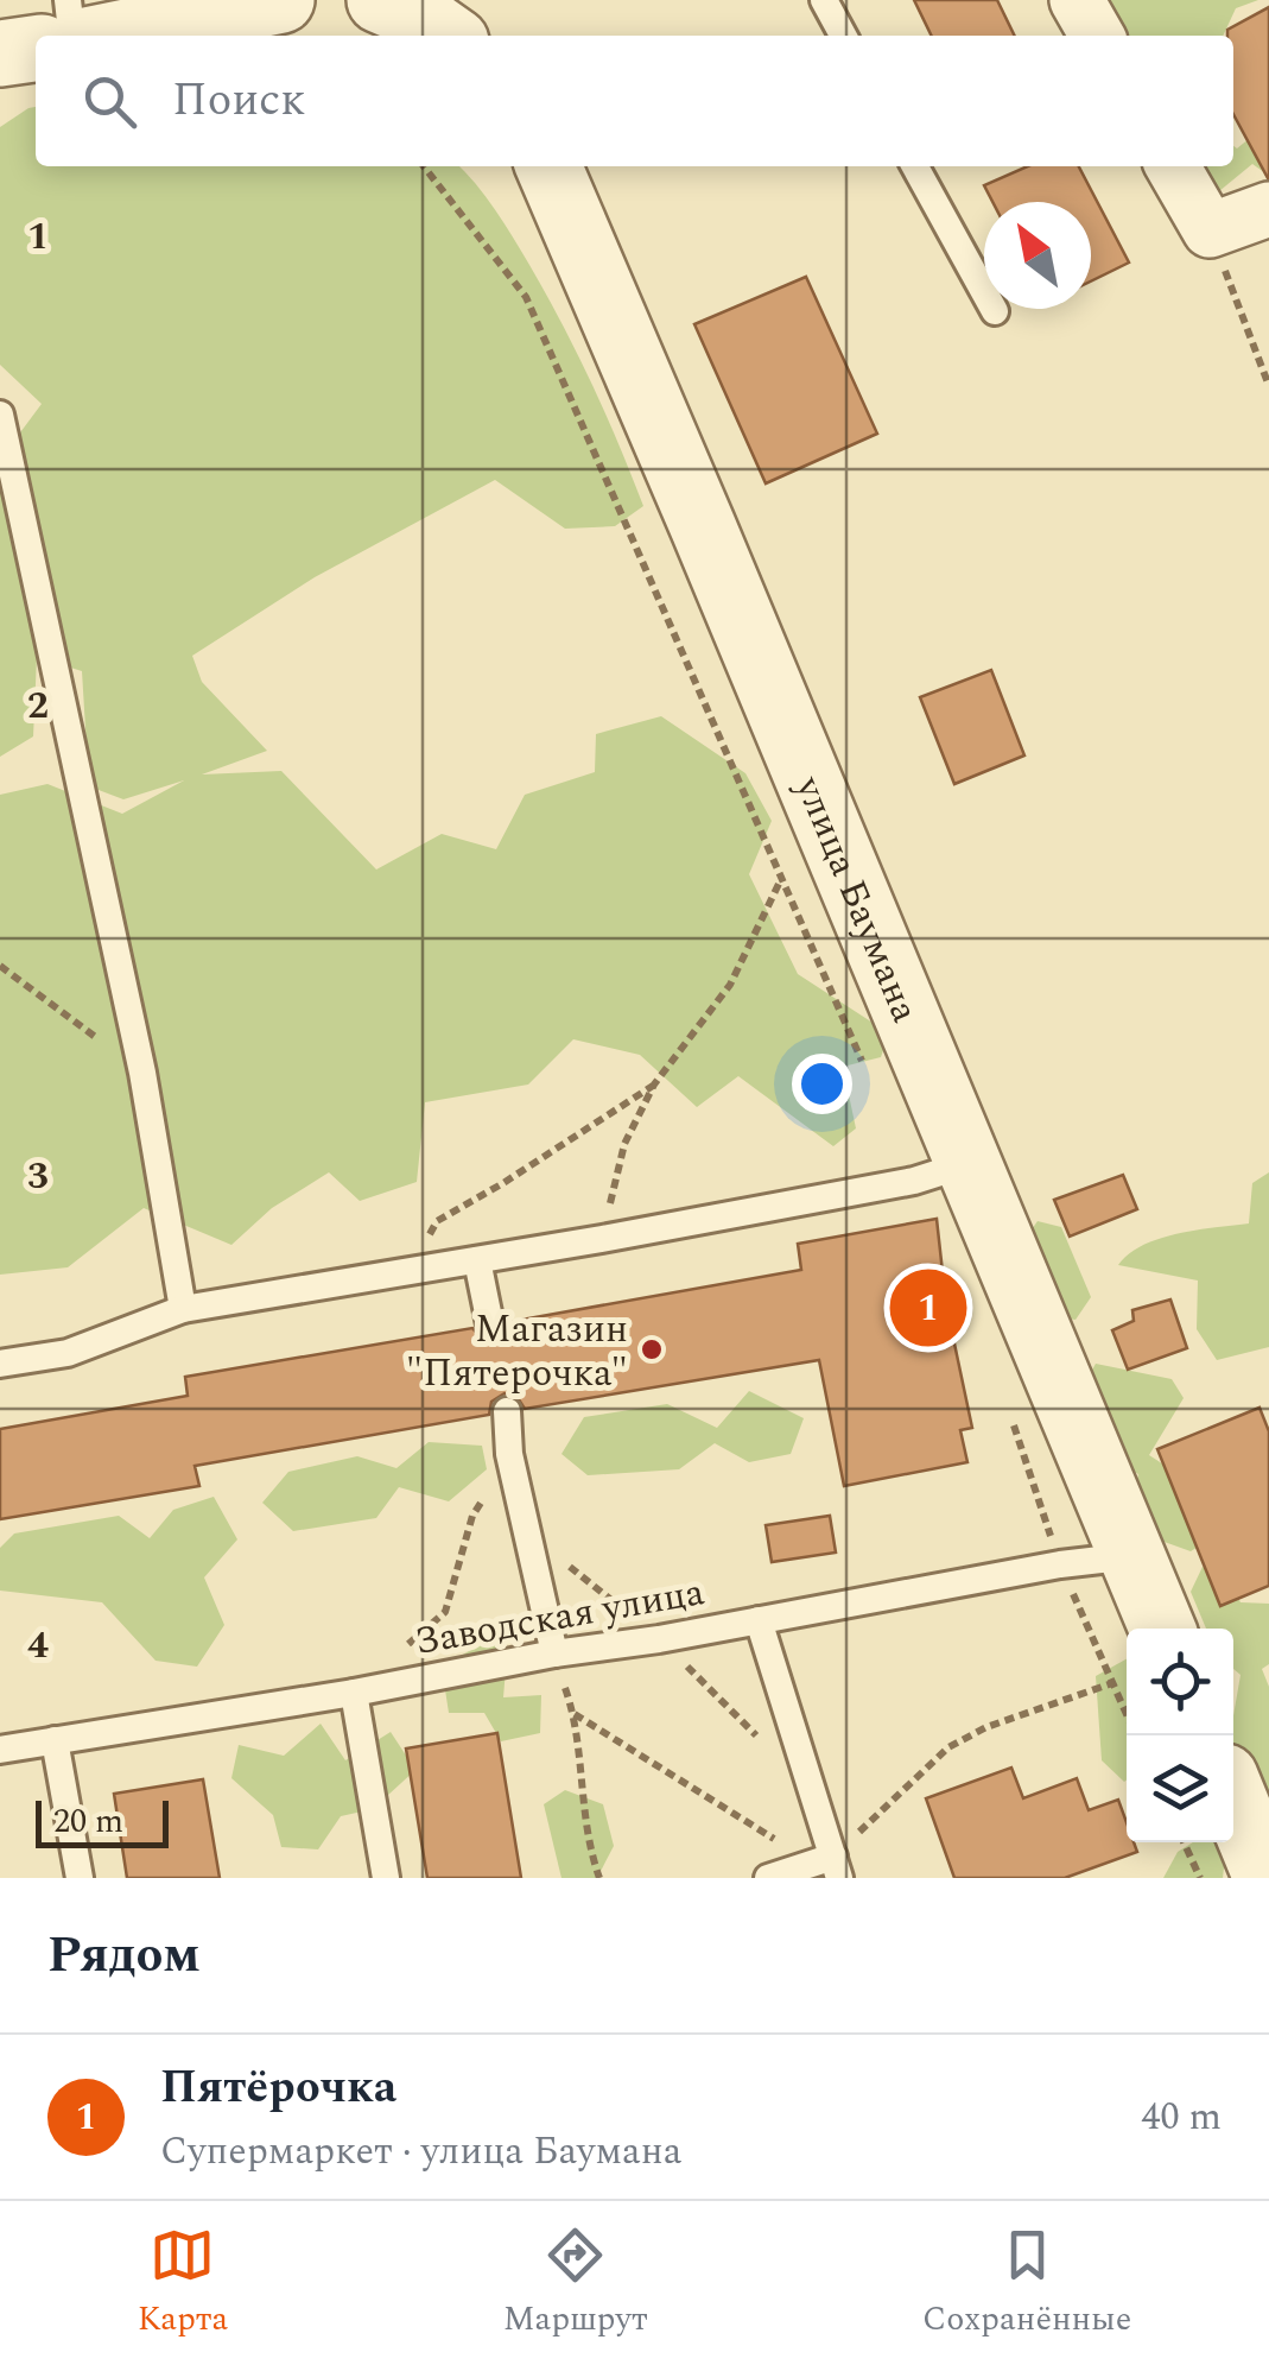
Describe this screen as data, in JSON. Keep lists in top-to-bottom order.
{
  "streets": {
    "street": ["улица Баумана"],
    "lane": ["Заводская улица"]
  },
  "crossings": [
    ["улица Баумана", "Заводская улица"]
  ],
  "places": ["Магазин \"Пятерочка\""],
  "scale_bar": "20 m",
  "north": "top left",
  "page": {
    "search": "Поиск",
    "pins": "1",
    "scale": "20 m",
    "heading": "Рядом",
    "list": [
      {
        "mark": "1",
        "name": "Пятёрочка",
        "note": "Супермаркет · улица Баумана",
        "value": "40 m"
      }
    ],
    "nav": ["Карта", "Маршрут", "Сохранённые"]
  },
  "grid": {
    "rows": [
      "1",
      "2",
      "3",
      "4"
    ]
  }
}
